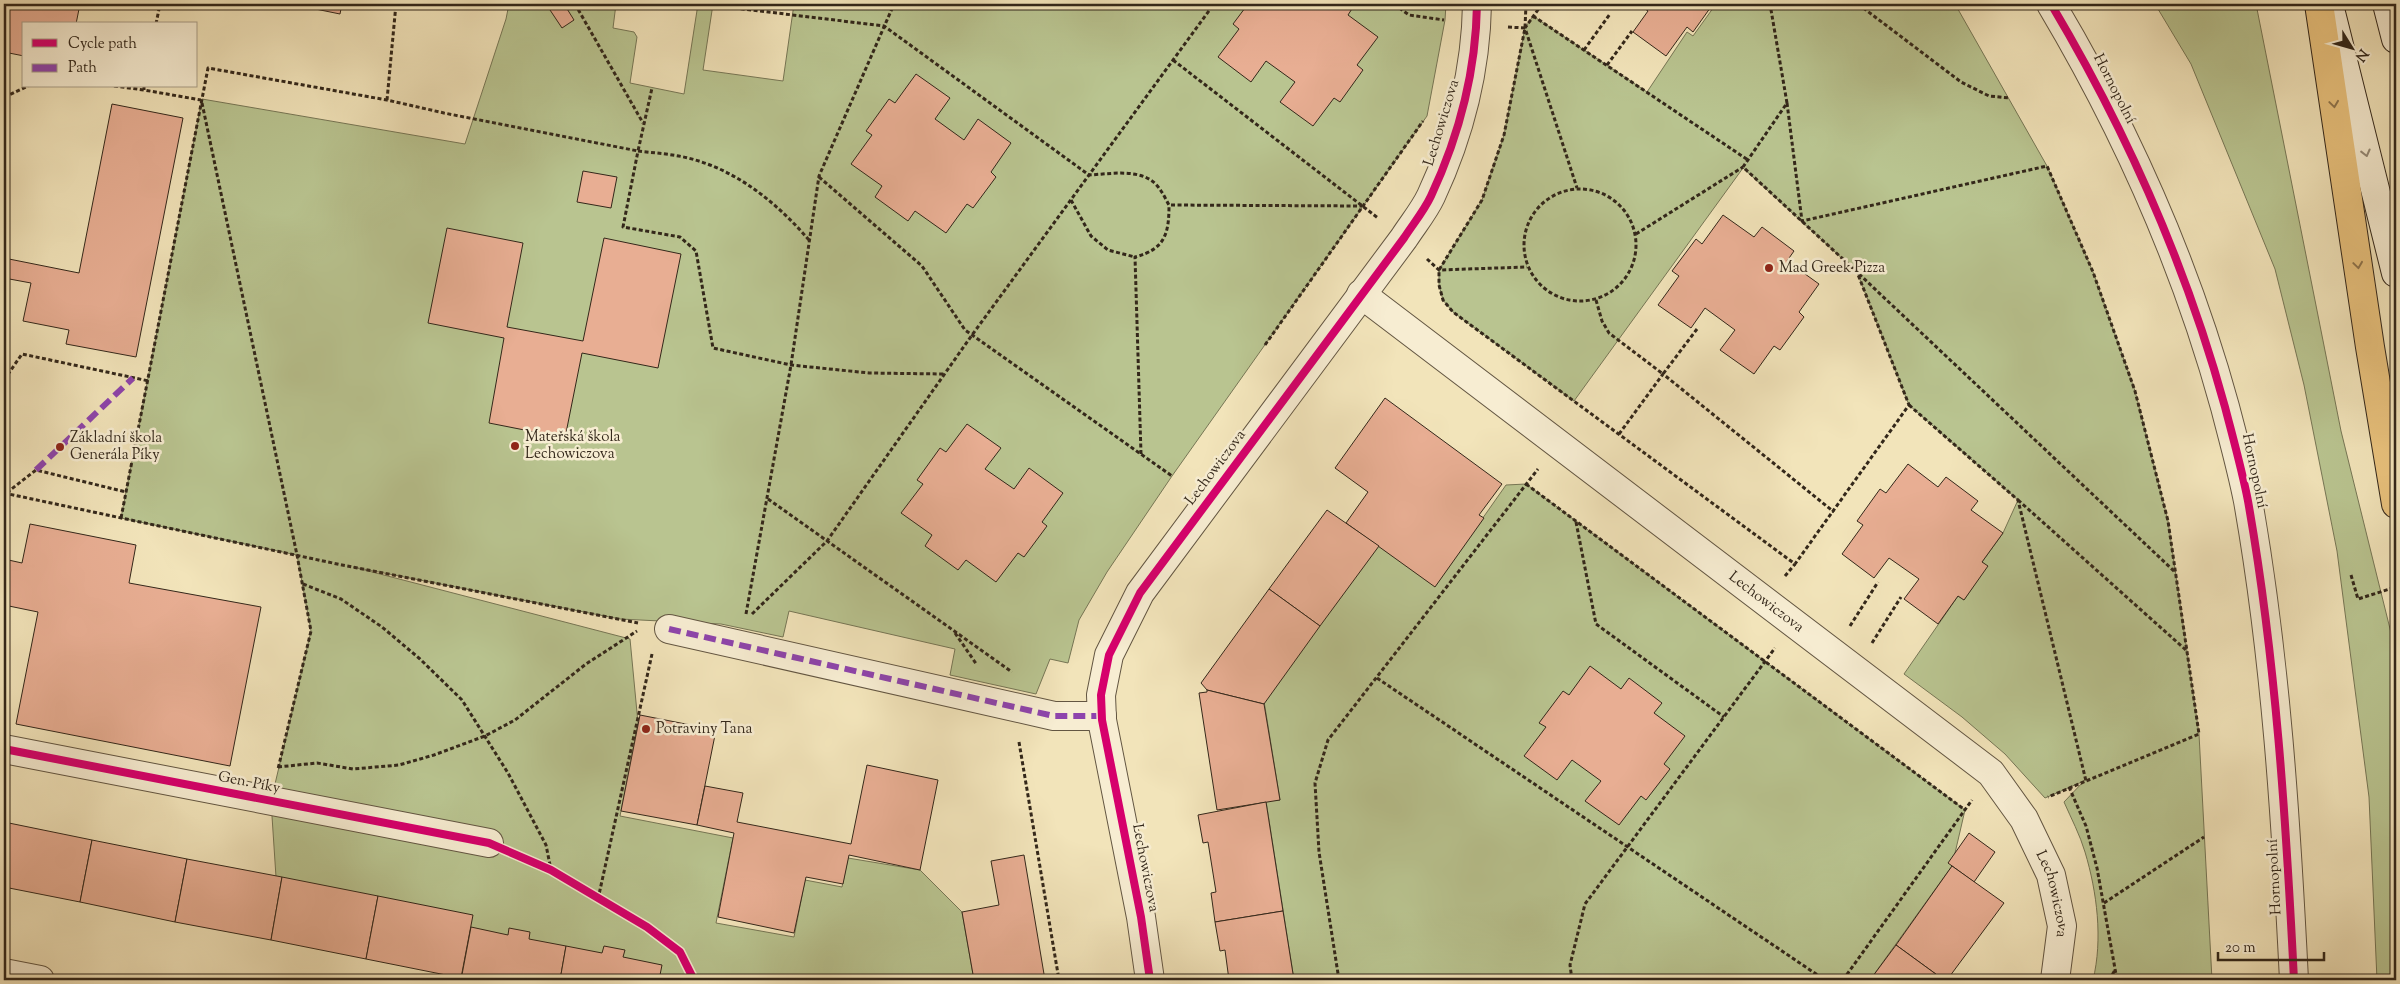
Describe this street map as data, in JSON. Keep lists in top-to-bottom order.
{
  "streets": {
    "street": ["Hornopolní", "Lechowiczova", "Gen. Píky"]
  },
  "places": [
    "Mad Greek Pizza",
    "Mateřská škola Lechowiczova",
    "Základní škola Generála Píky",
    "Potraviny Tana"
  ],
  "legend": ["Cycle path", "Path"],
  "scale_bar": "20 m",
  "north": "bottom right"
}
